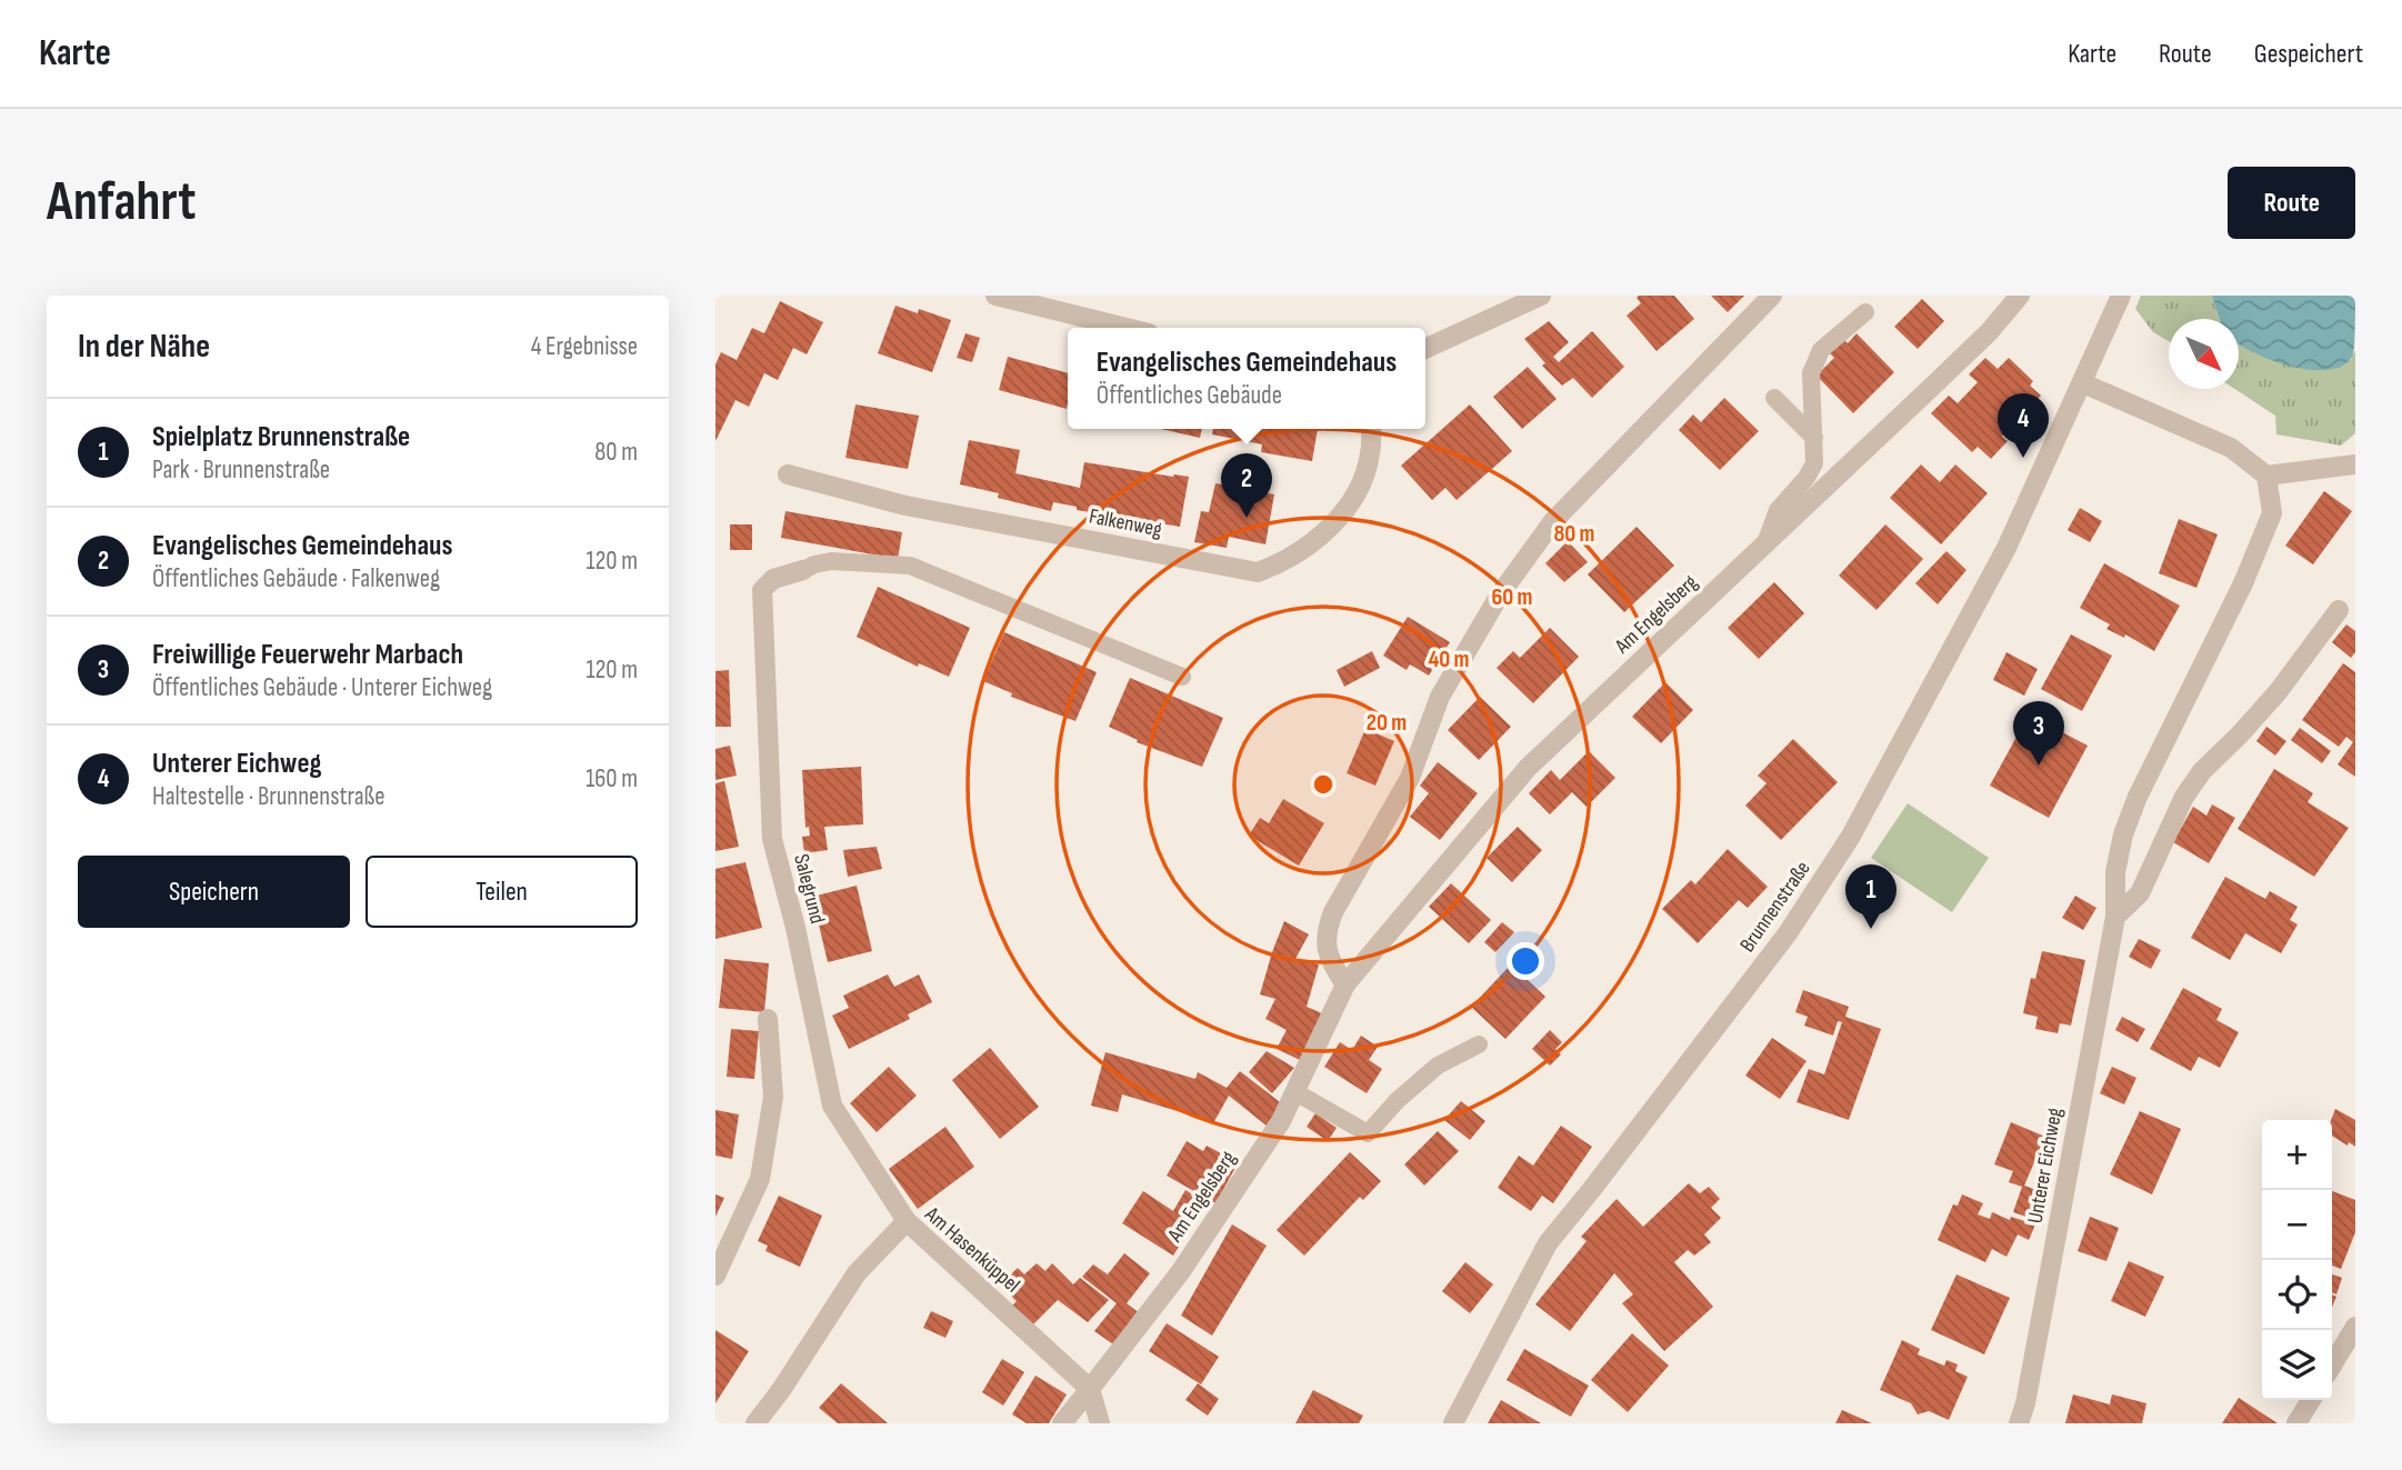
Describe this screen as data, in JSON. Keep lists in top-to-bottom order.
{
  "streets": {
    "street": [
      "Falkenweg",
      "Am Engelsberg",
      "Salegrund",
      "Brunnenstraße",
      "Unterer Eichweg",
      "Am Hasenküppel"
    ]
  },
  "crossings": [
    ["Am Engelsberg", "Am Hasenküppel"],
    ["Salegrund", "Am Hasenküppel"]
  ],
  "north": "bottom right",
  "page": {
    "header": "Karte",
    "nav": ["Karte", "Route", "Gespeichert"],
    "buttons": [
      "Route",
      ["Speichern", "Teilen"]
    ],
    "title": "Anfahrt",
    "heading": ["In der Nähe", "4 Ergebnisse"],
    "popup": ["Evangelisches Gemeindehaus", "Öffentliches Gebäude"],
    "pins": [
      "4",
      "2",
      "3",
      "1"
    ],
    "list": [
      {
        "mark": "1",
        "name": "Spielplatz Brunnenstraße",
        "note": "Park · Brunnenstraße",
        "value": "80 m"
      },
      {
        "mark": "2",
        "name": "Evangelisches Gemeindehaus",
        "note": "Öffentliches Gebäude · Falkenweg",
        "value": "120 m"
      },
      {
        "mark": "3",
        "name": "Freiwillige Feuerwehr Marbach",
        "note": "Öffentliches Gebäude · Unterer Eichweg",
        "value": "120 m"
      },
      {
        "mark": "4",
        "name": "Unterer Eichweg",
        "note": "Haltestelle · Brunnenstraße",
        "value": "160 m"
      }
    ],
    "map_buttons": ["+", "−"]
  },
  "rings": [
    "80 m",
    "60 m",
    "40 m",
    "20 m"
  ]
}
